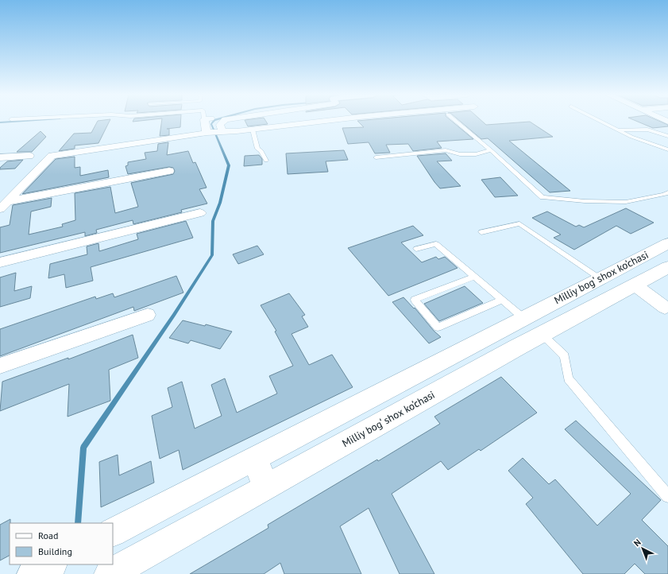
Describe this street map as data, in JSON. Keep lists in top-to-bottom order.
{
  "streets": {
    "main road": ["Milliy bog‘ shox ko‘chasi"]
  },
  "legend": ["Road", "Building"],
  "north": "top left"
}
